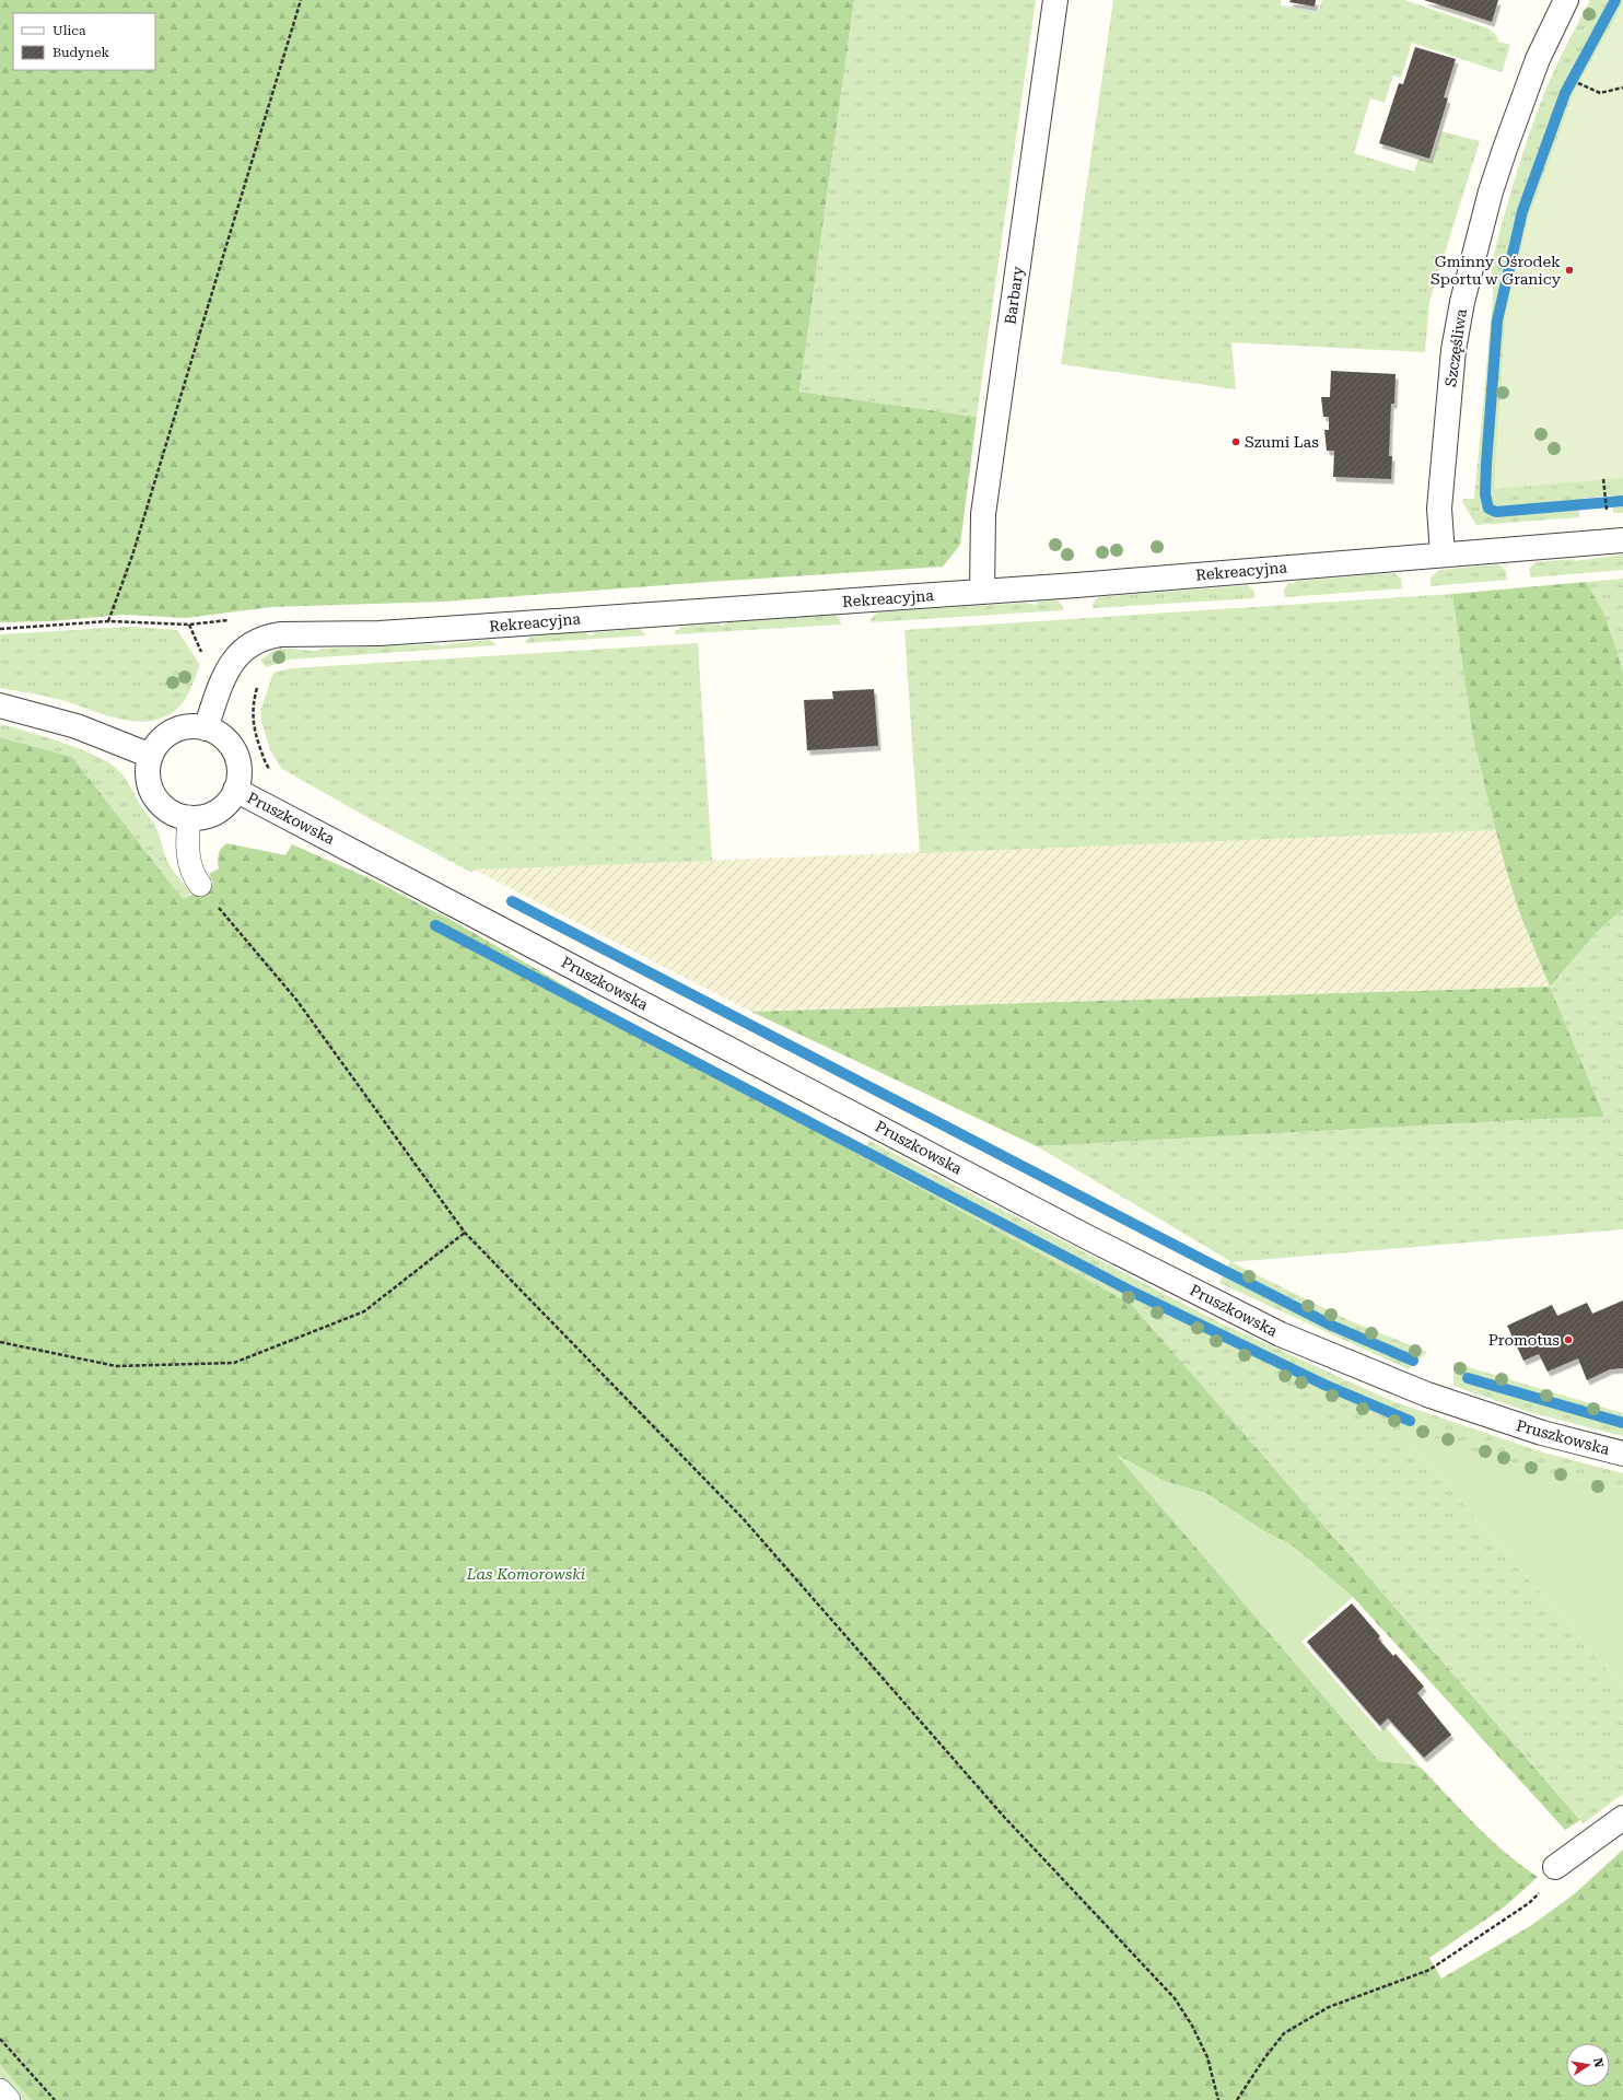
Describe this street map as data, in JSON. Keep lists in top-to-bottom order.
{
  "streets": {
    "street": [
      "Barbary",
      "Szczęśliwa",
      "Rekreacyjna",
      "Pruszkowska"
    ]
  },
  "crossings": [
    ["Barbary", "Rekreacyjna"],
    ["Szczęśliwa", "Rekreacyjna"],
    ["Rekreacyjna", "Pruszkowska"]
  ],
  "parks": ["Las Komorowski"],
  "places": ["Gminny Ośrodek Sportu w Granicy", "Szumi Las", "Promotus"],
  "legend": ["Ulica", "Budynek"],
  "north": "right"
}
